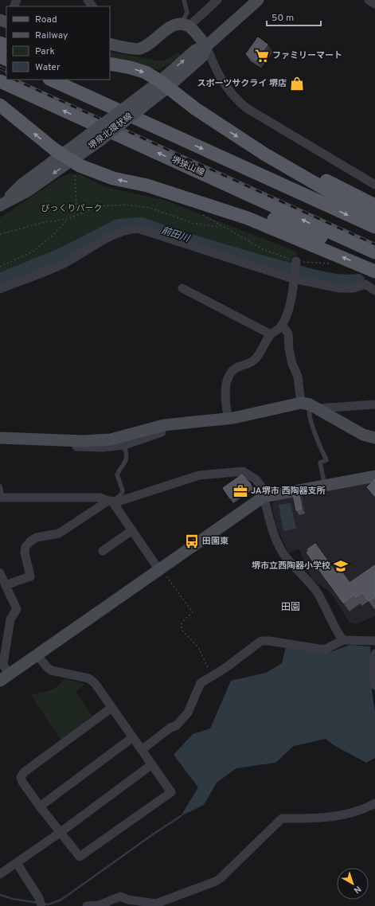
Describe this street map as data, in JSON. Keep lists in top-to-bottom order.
{
  "streets": {
    "main road": ["堺狭山線"],
    "street": ["堺泉北環状線"]
  },
  "districts": ["田園"],
  "water": ["前田川"],
  "parks": ["びっくりパーク"],
  "places": {
    "supermarket": ["ファミリーマート"],
    "shop": ["スポーツサクライ 堺店"],
    "office": ["JA堺市 西陶器支所"],
    "bus stop": ["田園東"],
    "school or university": ["堺市立西陶器小学校"]
  },
  "legend": [
    "Road",
    "Railway",
    "Park",
    "Water"
  ],
  "scale_bar": "50 m",
  "north": "bottom right"
}
